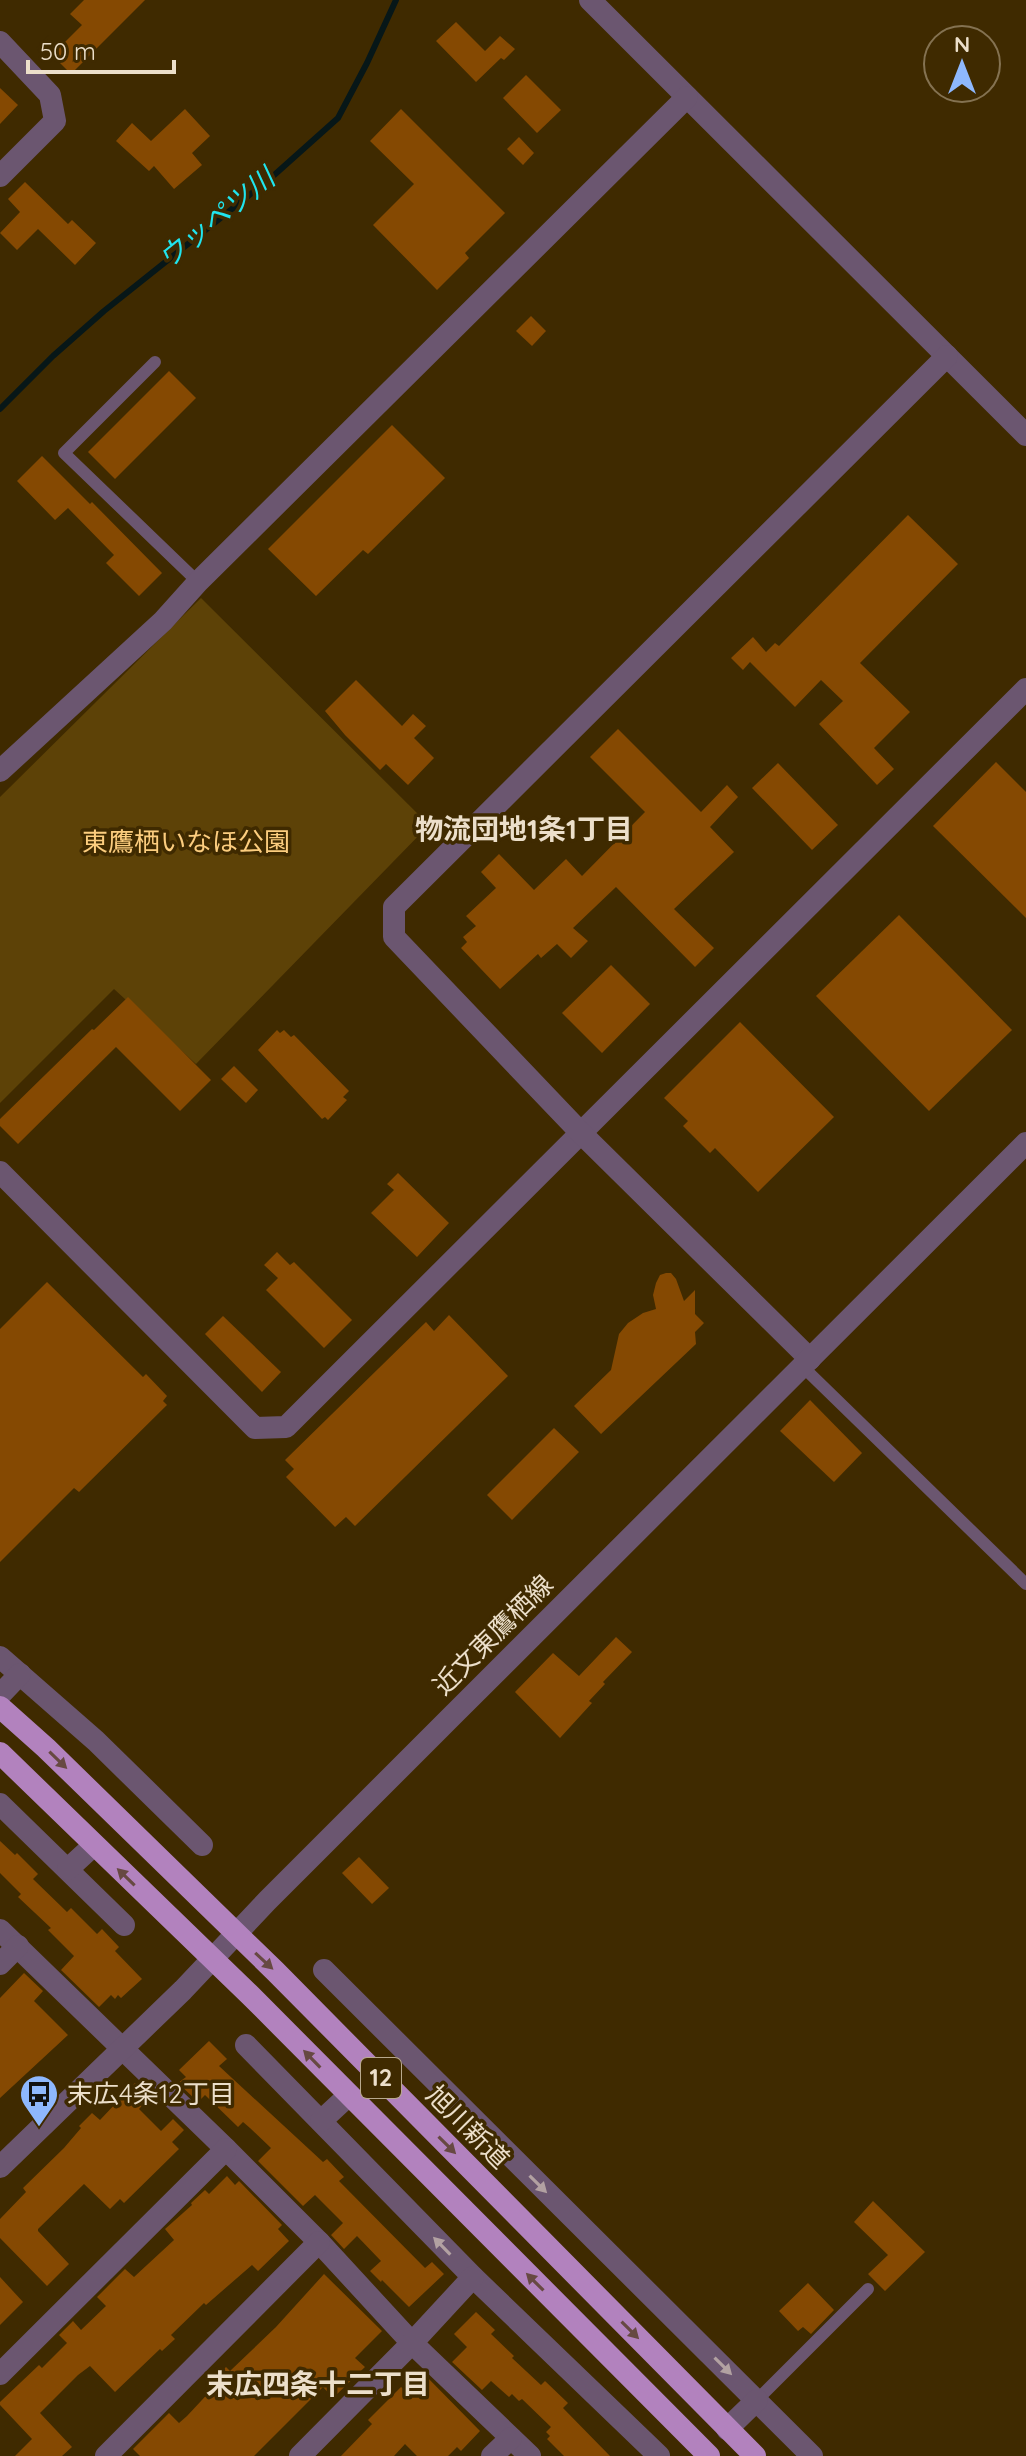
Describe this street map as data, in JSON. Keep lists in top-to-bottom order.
{
  "streets": {
    "highway": ["12", "旭川新道"],
    "street": ["近文東鷹栖線"]
  },
  "crossings": [
    ["近文東鷹栖線", "12"],
    ["近文東鷹栖線", "旭川新道"]
  ],
  "districts": ["物流団地1条1丁目", "末広四条十二丁目"],
  "water": ["ウッペツ川"],
  "parks": ["東鷹栖いなほ公園"],
  "places": {
    "bus stop": ["末広4条12丁目"]
  },
  "scale_bar": "50 m",
  "north": "top"
}
